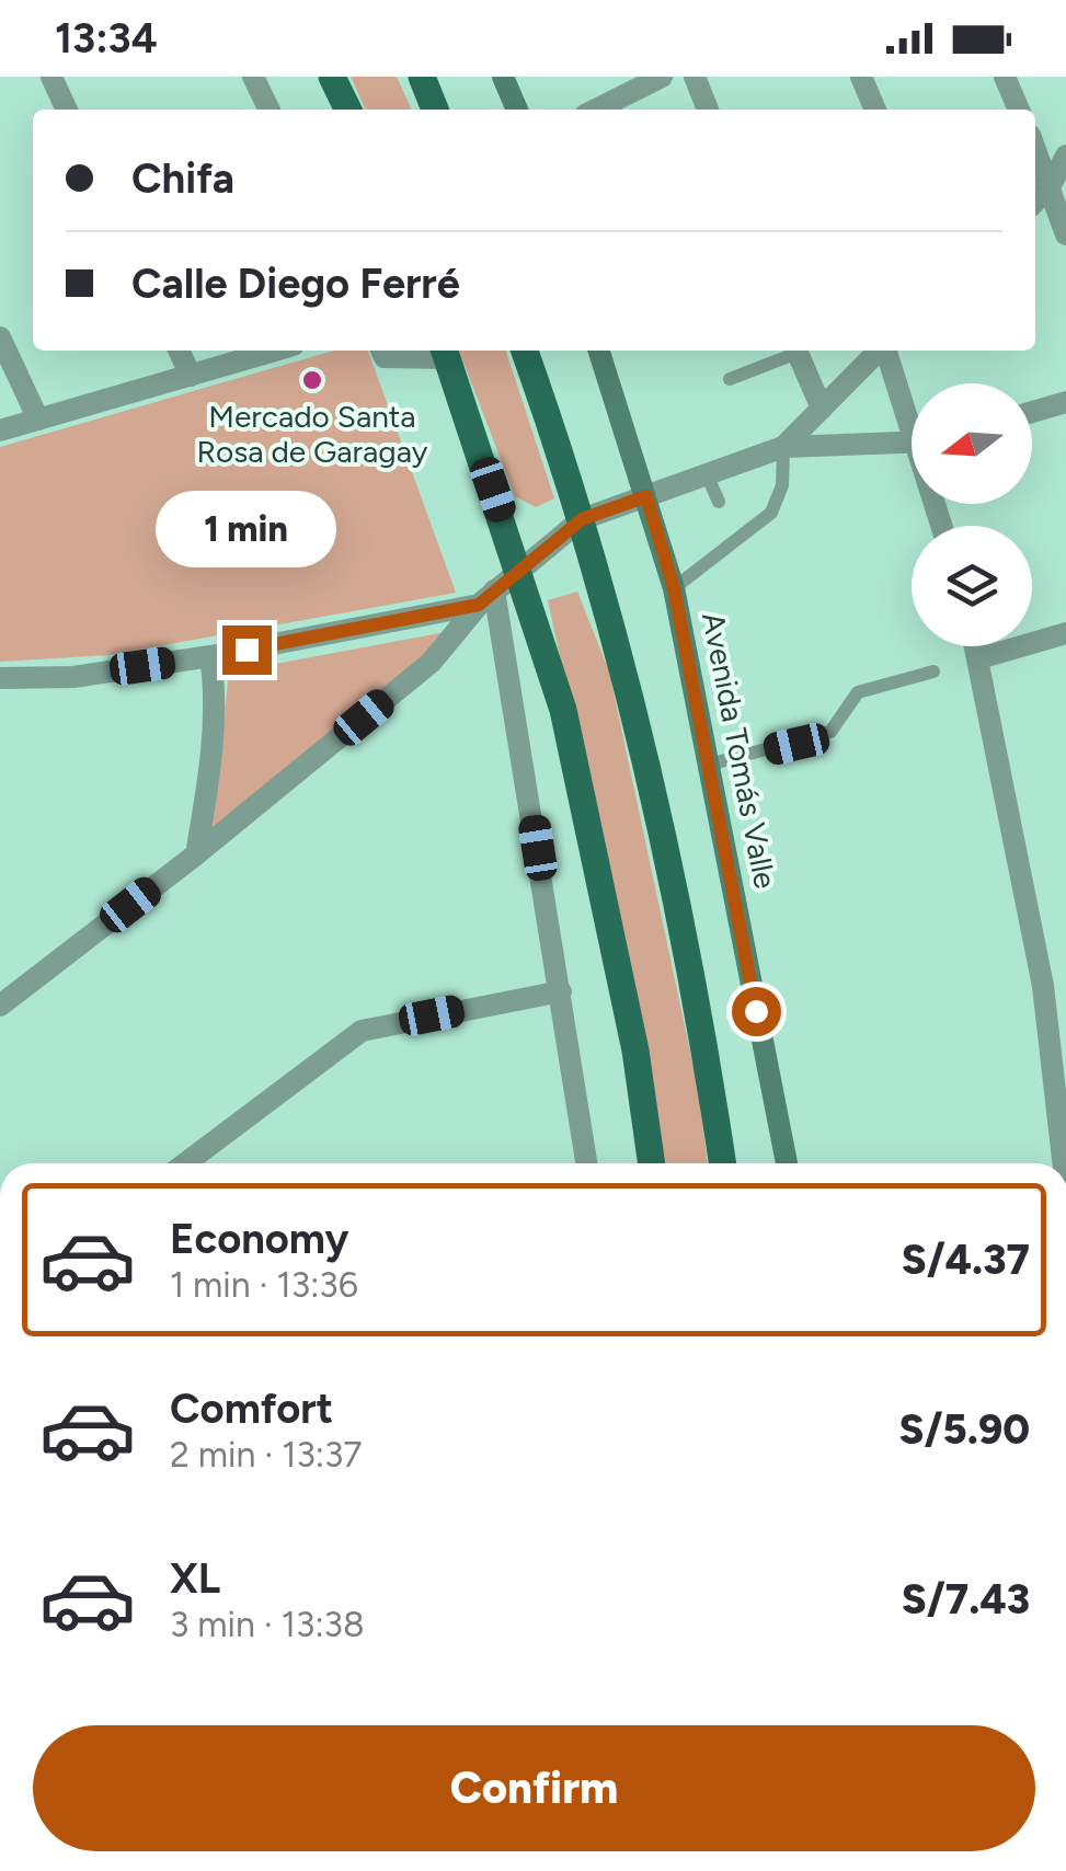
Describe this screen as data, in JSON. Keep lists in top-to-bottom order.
{
  "streets": {
    "main road": ["Avenida Tomás Valle"]
  },
  "places": ["Mercado Santa Rosa de Garagay"],
  "north": "left",
  "page": {
    "status": "13:34",
    "banner": ["Chifa", "Calle Diego Ferré"],
    "bubble": "1 min",
    "list": [
      {
        "name": "Economy",
        "note": "1 min · 13:36",
        "value": "S/4.37"
      },
      {
        "name": "Comfort",
        "note": "2 min · 13:37",
        "value": "S/5.90"
      },
      {
        "name": "XL",
        "note": "3 min · 13:38",
        "value": "S/7.43"
      }
    ],
    "buttons": "Confirm"
  }
}
